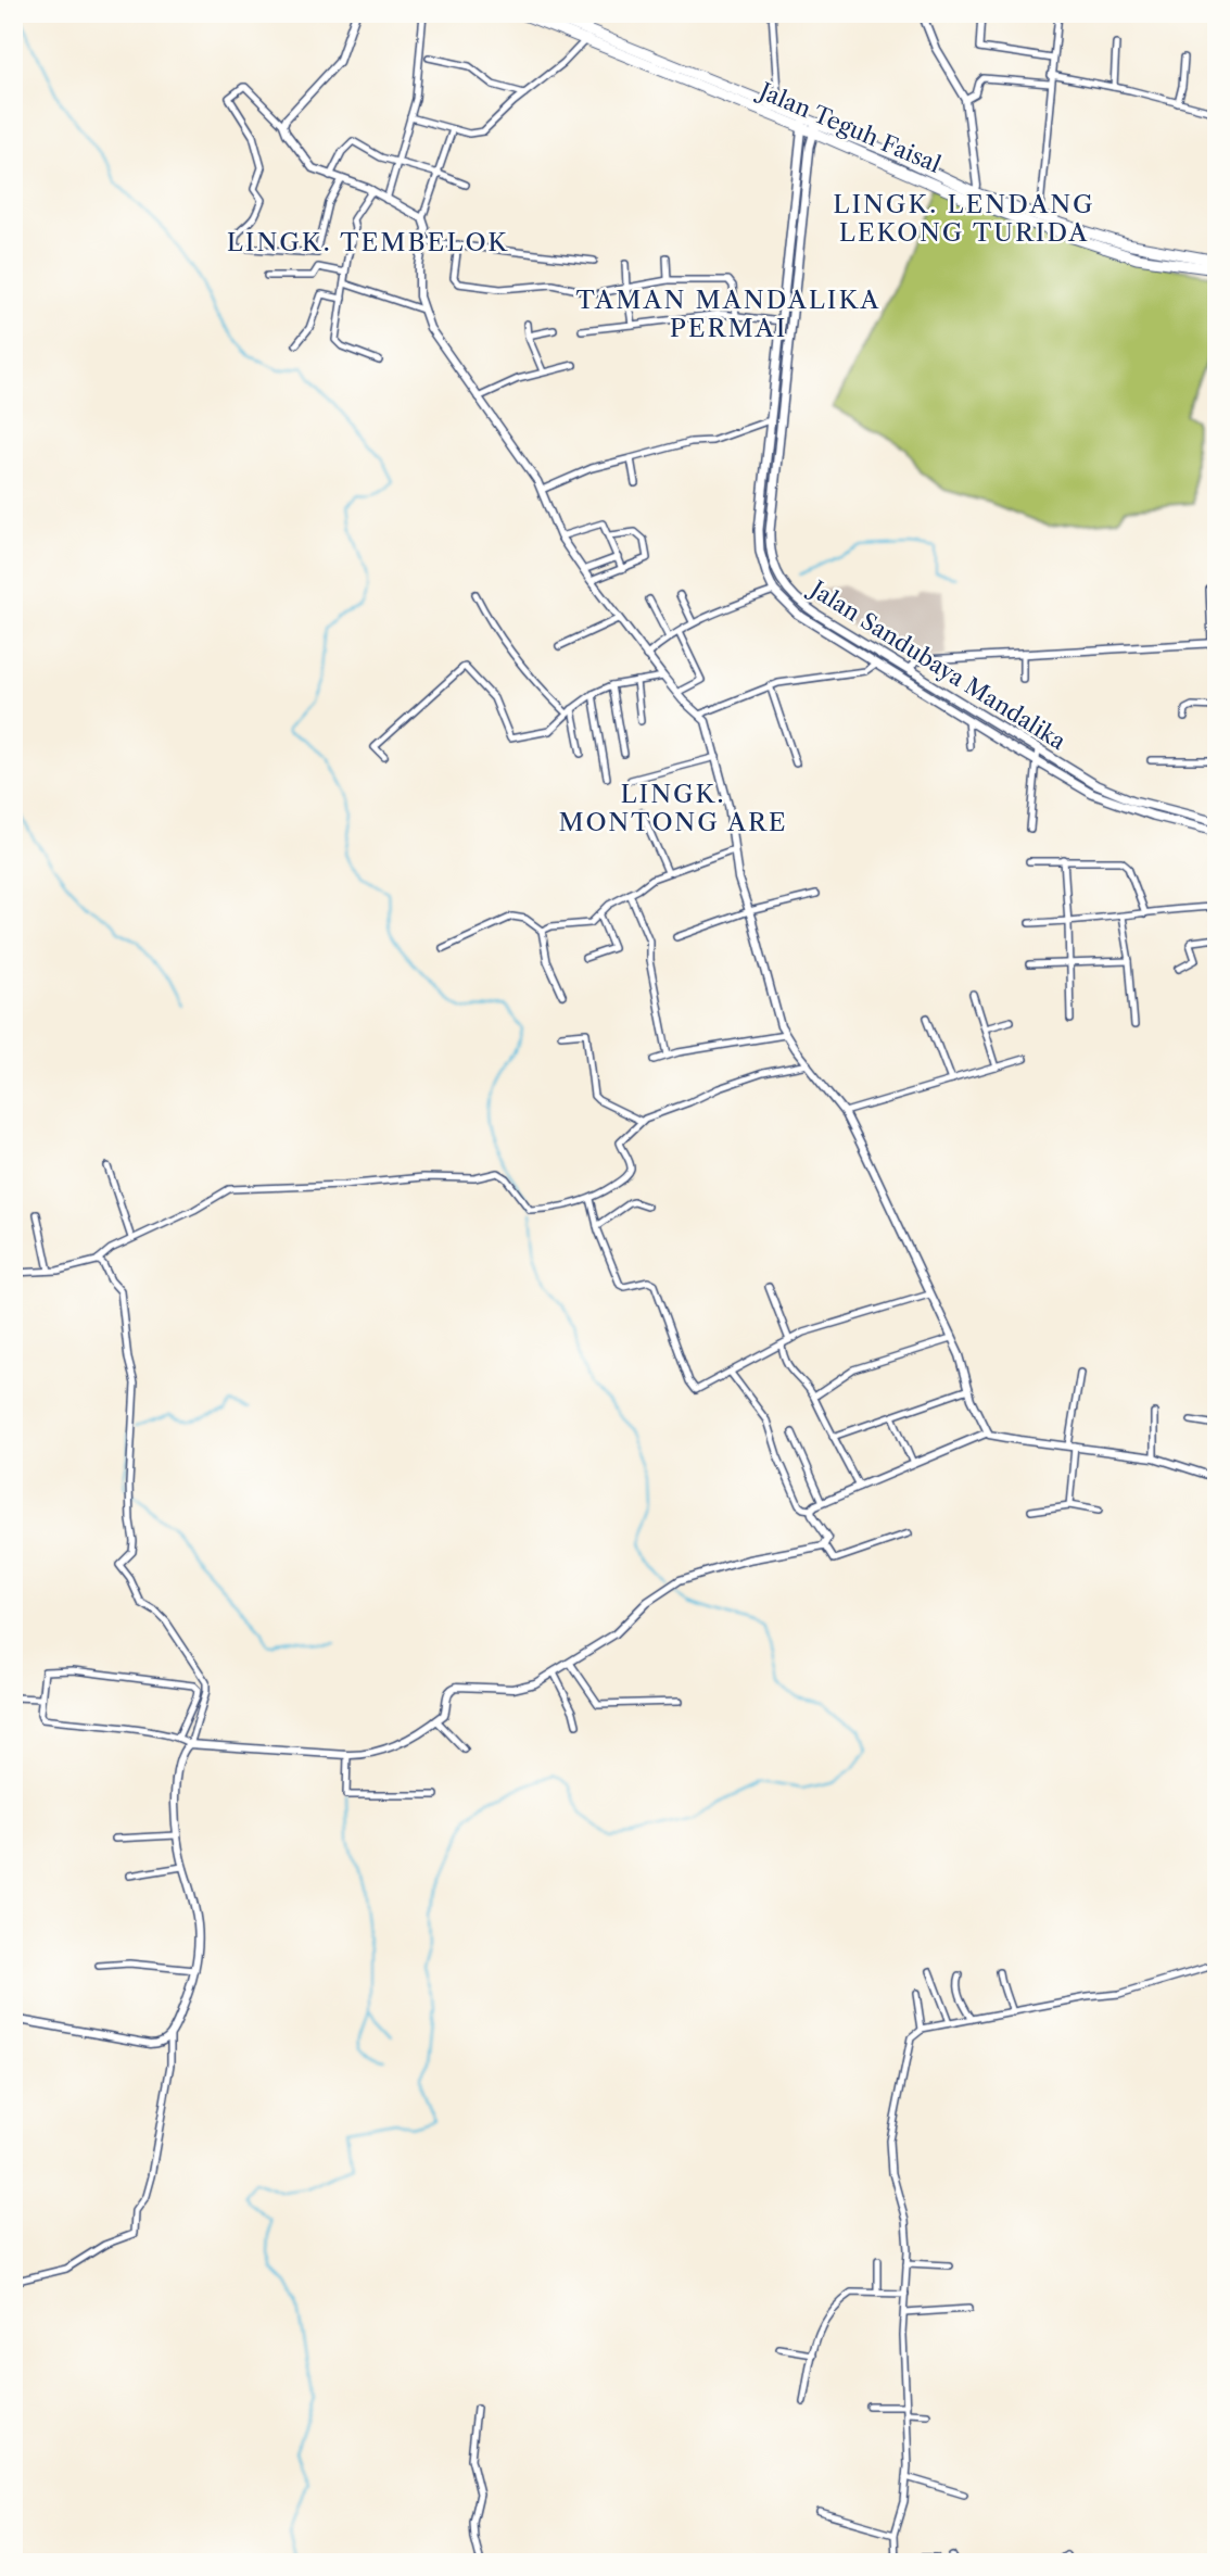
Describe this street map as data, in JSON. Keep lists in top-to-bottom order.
{
  "streets": {
    "highway": ["Jalan Teguh Faisal"],
    "main road": ["Jalan Sandubaya Mandalika"]
  },
  "crossings": [
    ["Jalan Teguh Faisal", "Jalan Sandubaya Mandalika"]
  ],
  "districts": [
    "LINGK. LENDANG LEKONG TURIDA",
    "LINGK. TEMBELOK",
    "TAMAN MANDALIKA PERMAI",
    "LINGK. MONTONG ARE"
  ]
}
